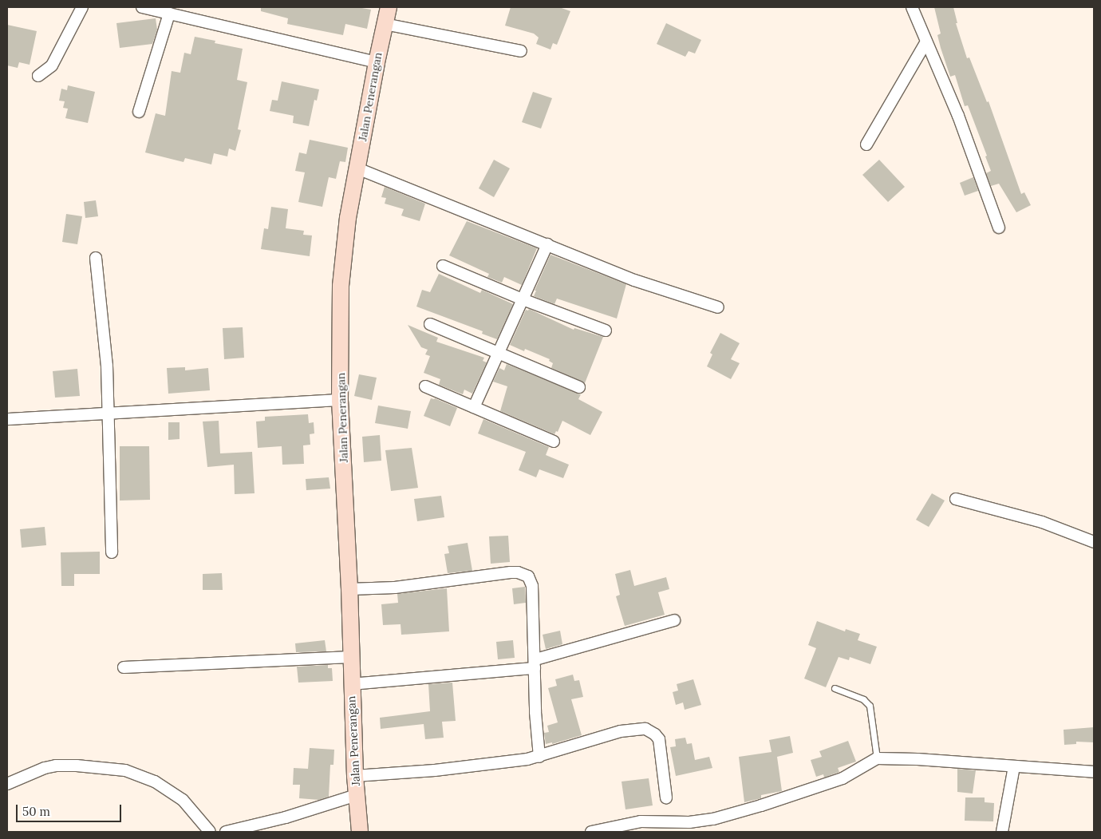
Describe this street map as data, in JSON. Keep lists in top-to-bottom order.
{
  "streets": {
    "street": ["Jalan Penerangan"]
  },
  "scale_bar": "50 m"
}
